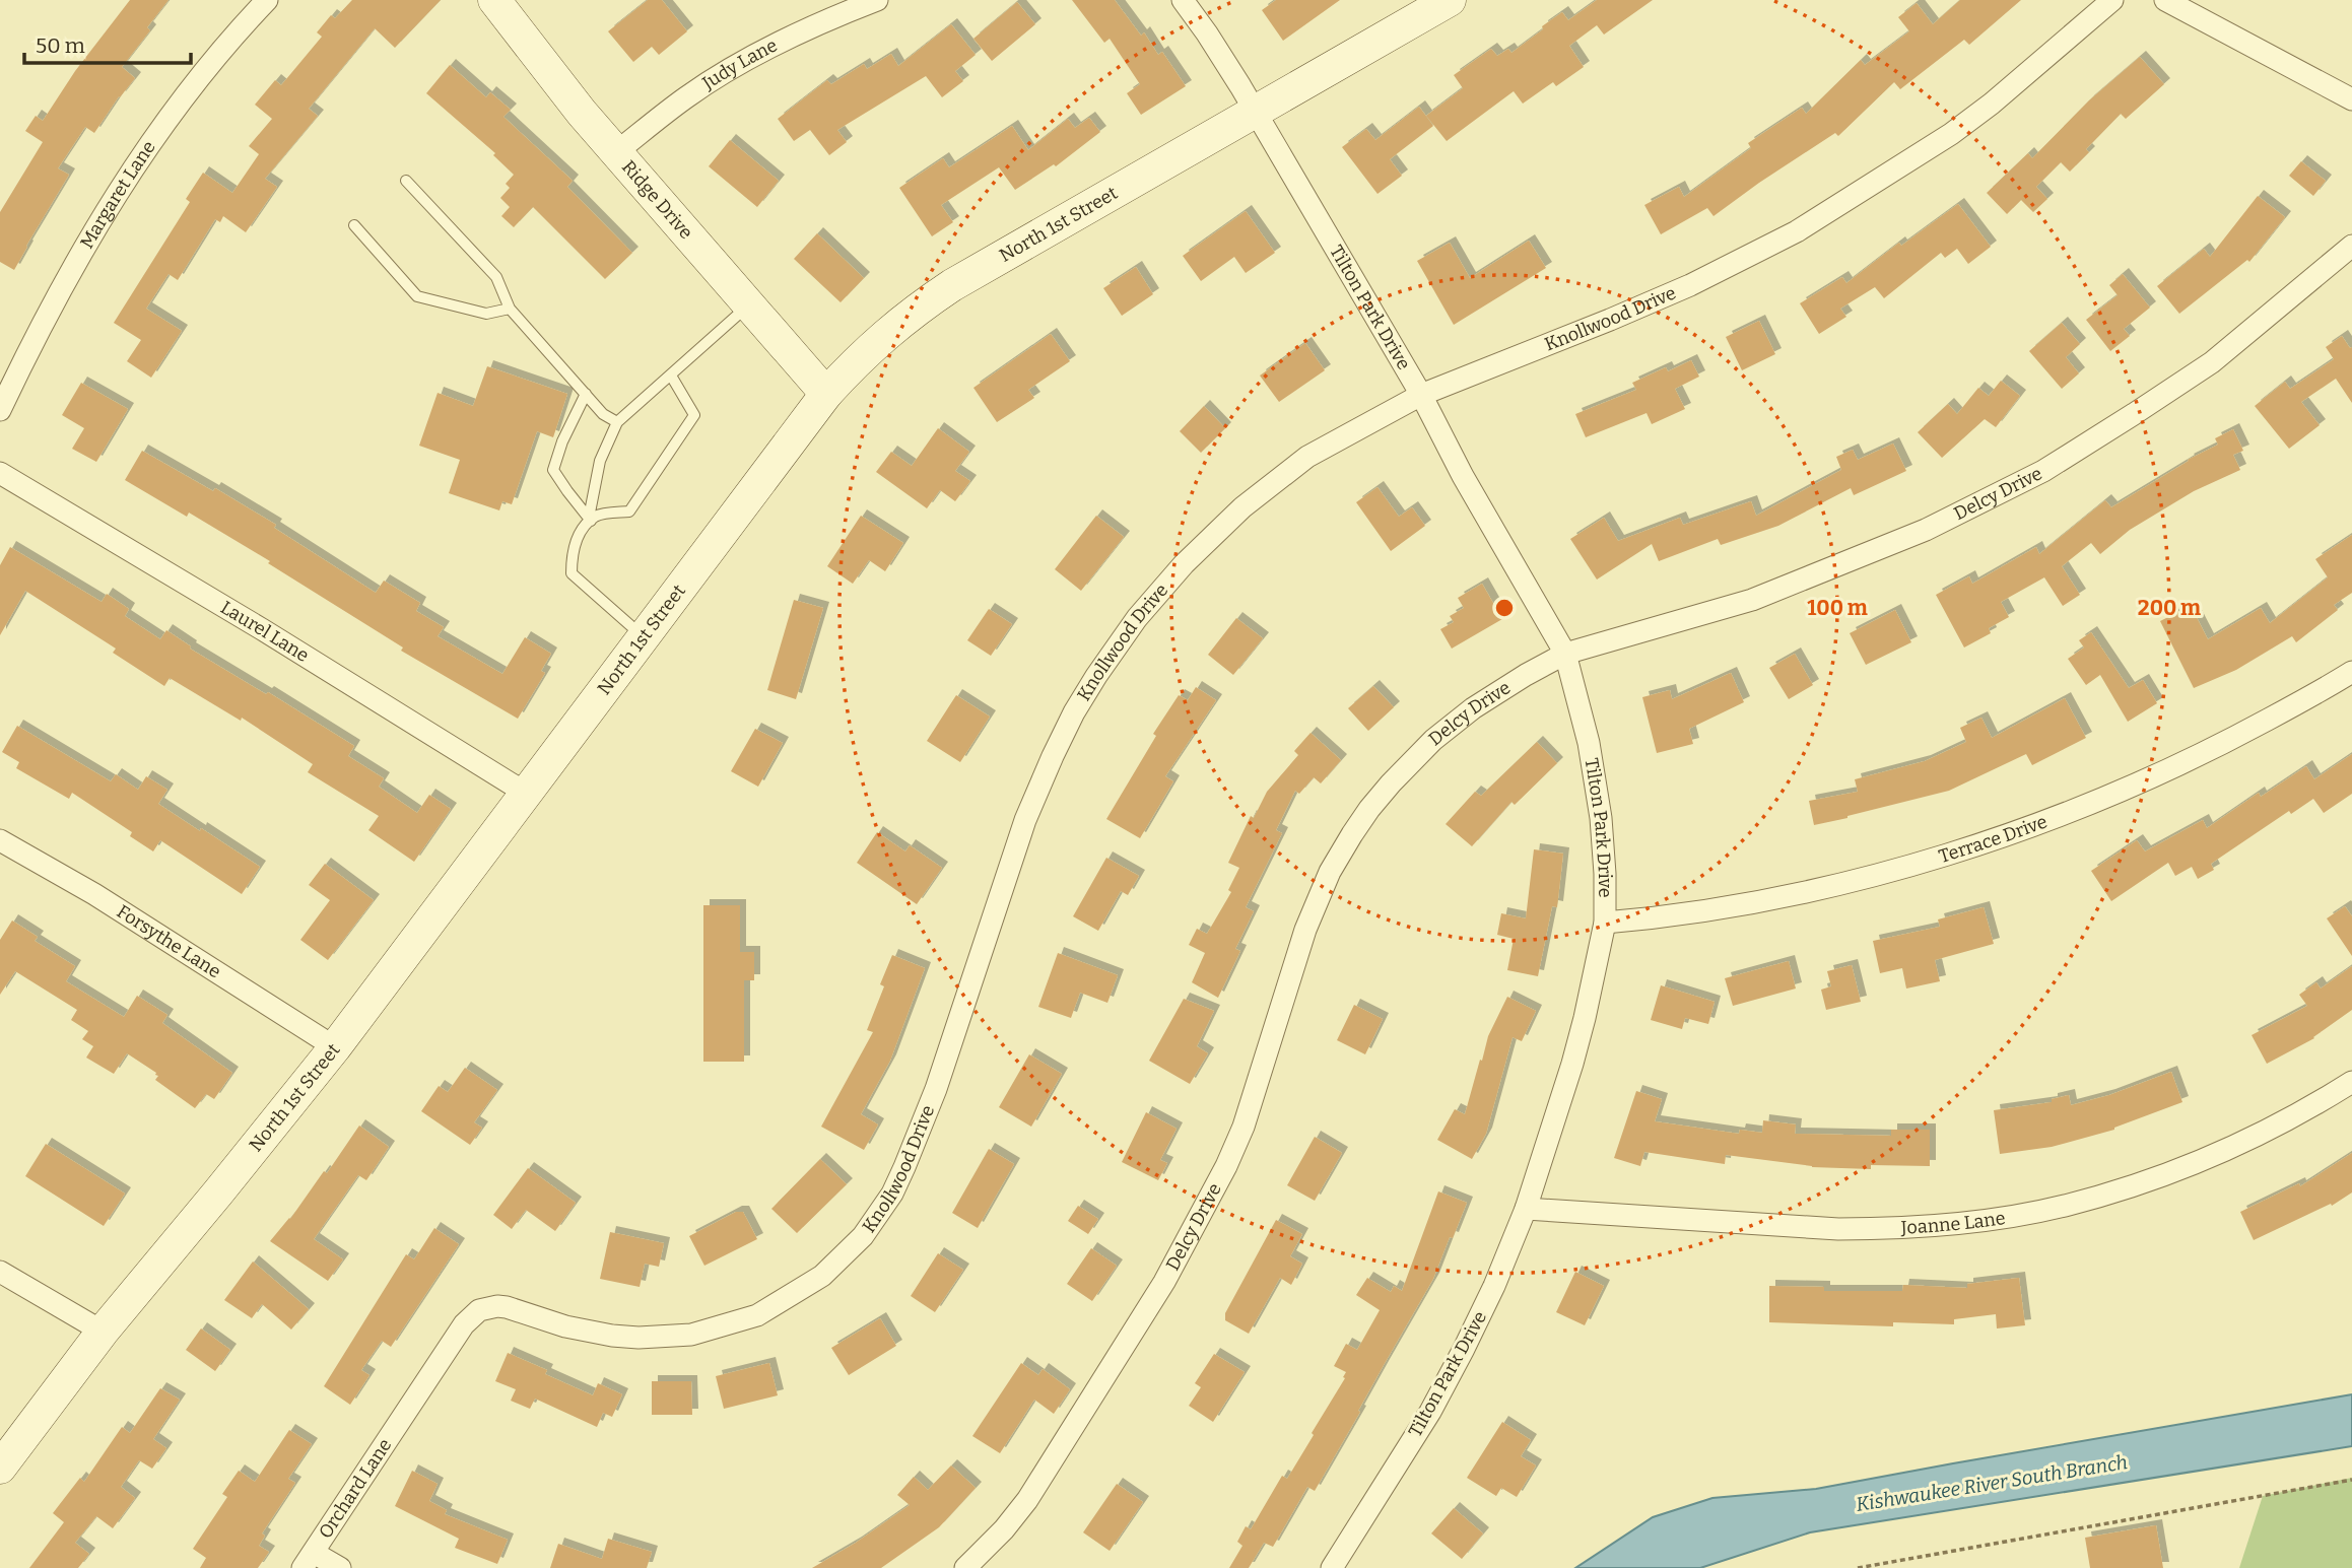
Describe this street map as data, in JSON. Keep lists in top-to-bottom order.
{
  "streets": {
    "street": [
      "Judy Lane",
      "Margaret Lane",
      "Ridge Drive",
      "North 1st Street",
      "Tilton Park Drive",
      "Knollwood Drive",
      "Delcy Drive",
      "Laurel Lane",
      "Terrace Drive",
      "Forsythe Lane",
      "Joanne Lane",
      "Orchard Lane"
    ]
  },
  "crossings": [
    ["Judy Lane", "Ridge Drive"],
    ["Ridge Drive", "North 1st Street"],
    ["North 1st Street", "Tilton Park Drive"],
    ["North 1st Street", "Laurel Lane"],
    ["North 1st Street", "Forsythe Lane"],
    ["Tilton Park Drive", "Knollwood Drive"],
    ["Tilton Park Drive", "Delcy Drive"],
    ["Tilton Park Drive", "Terrace Drive"],
    ["Tilton Park Drive", "Joanne Lane"],
    ["Knollwood Drive", "Orchard Lane"]
  ],
  "water": ["Kishwaukee River South Branch"],
  "scale_bar": "50 m",
  "rings": ["100 m", "200 m"]
}
